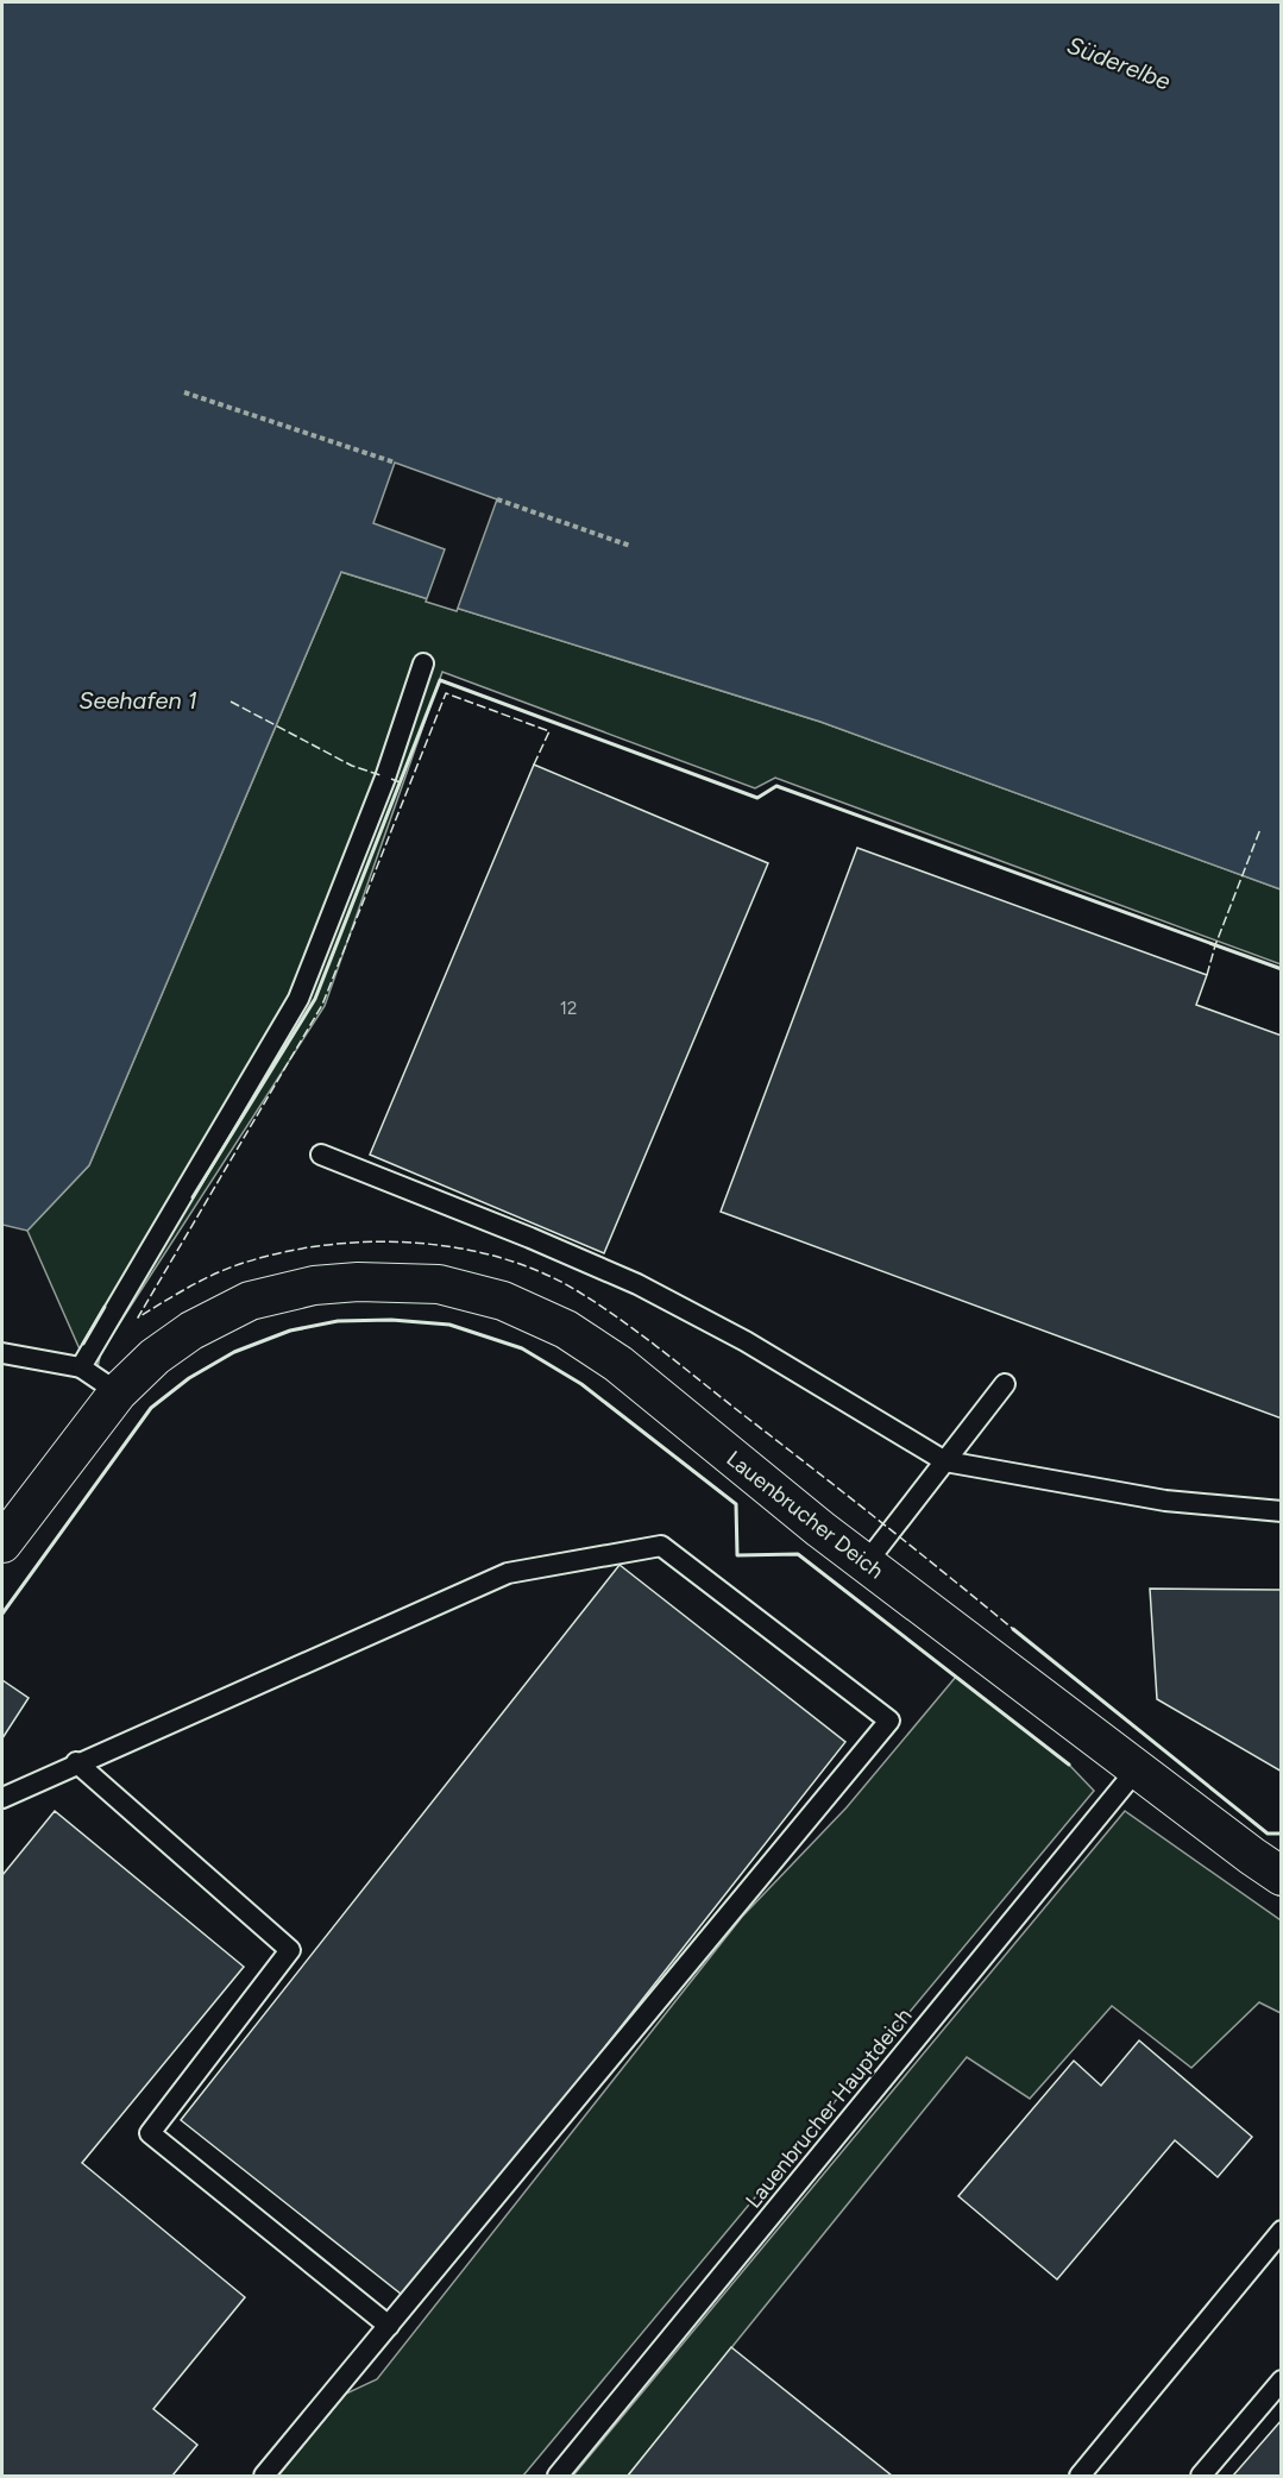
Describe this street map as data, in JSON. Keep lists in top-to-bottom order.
{
  "streets": {
    "street": ["Lauenbrucher Deich"],
    "lane": ["Lauenbrucher Hauptdeich"]
  },
  "crossings": [
    ["Lauenbrucher Deich", "Lauenbrucher Hauptdeich"]
  ],
  "water": ["Süderelbe", "Seehafen 1"],
  "house_numbers": ["12"]
}
